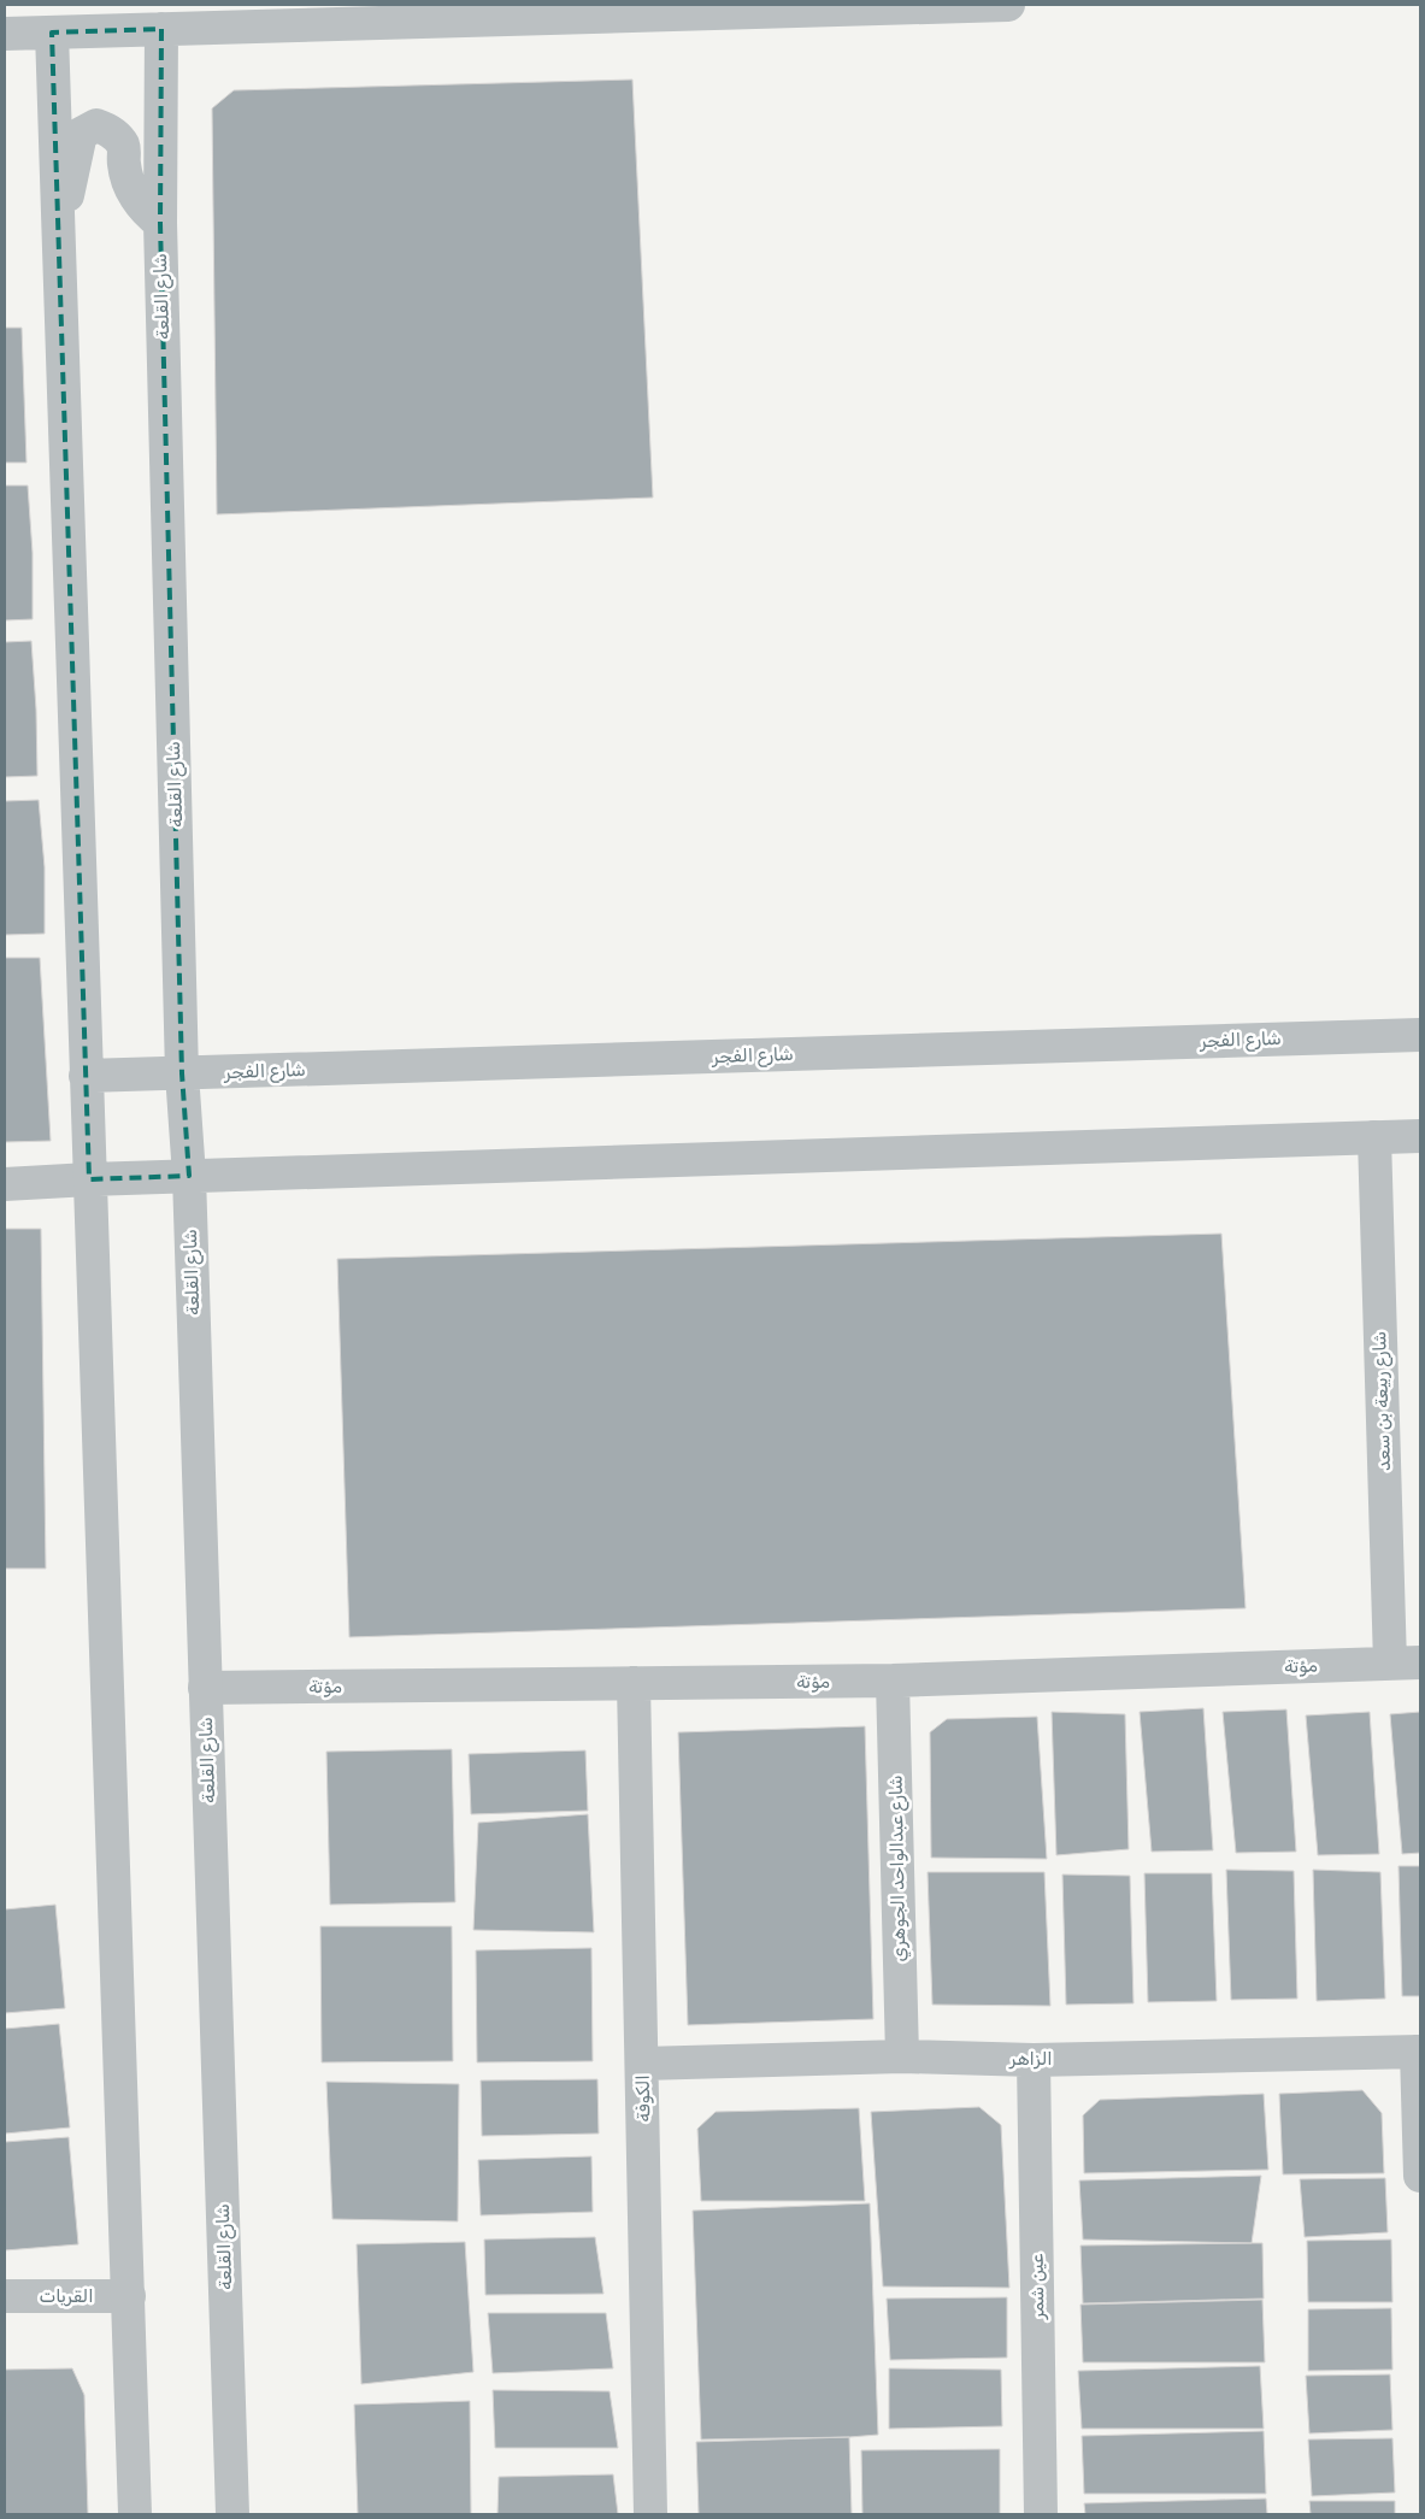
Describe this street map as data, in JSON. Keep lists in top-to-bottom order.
{
  "streets": {
    "street": [
      "شارع القلعة",
      "شارع الفجر",
      "شارع ربيعة بن سعد",
      "مؤتة",
      "شارع عبدالواحد الجوهري",
      "الزاهر",
      "الكوفة",
      "عين شمر",
      "القريات"
    ]
  },
  "crossings": [
    ["شارع القلعة", "شارع الفجر"],
    ["شارع القلعة", "مؤتة"],
    ["شارع ربيعة بن سعد", "مؤتة"],
    ["مؤتة", "شارع عبدالواحد الجوهري"],
    ["مؤتة", "الكوفة"],
    ["شارع عبدالواحد الجوهري", "الزاهر"],
    ["الزاهر", "الكوفة"],
    ["الزاهر", "عين شمر"]
  ]
}
